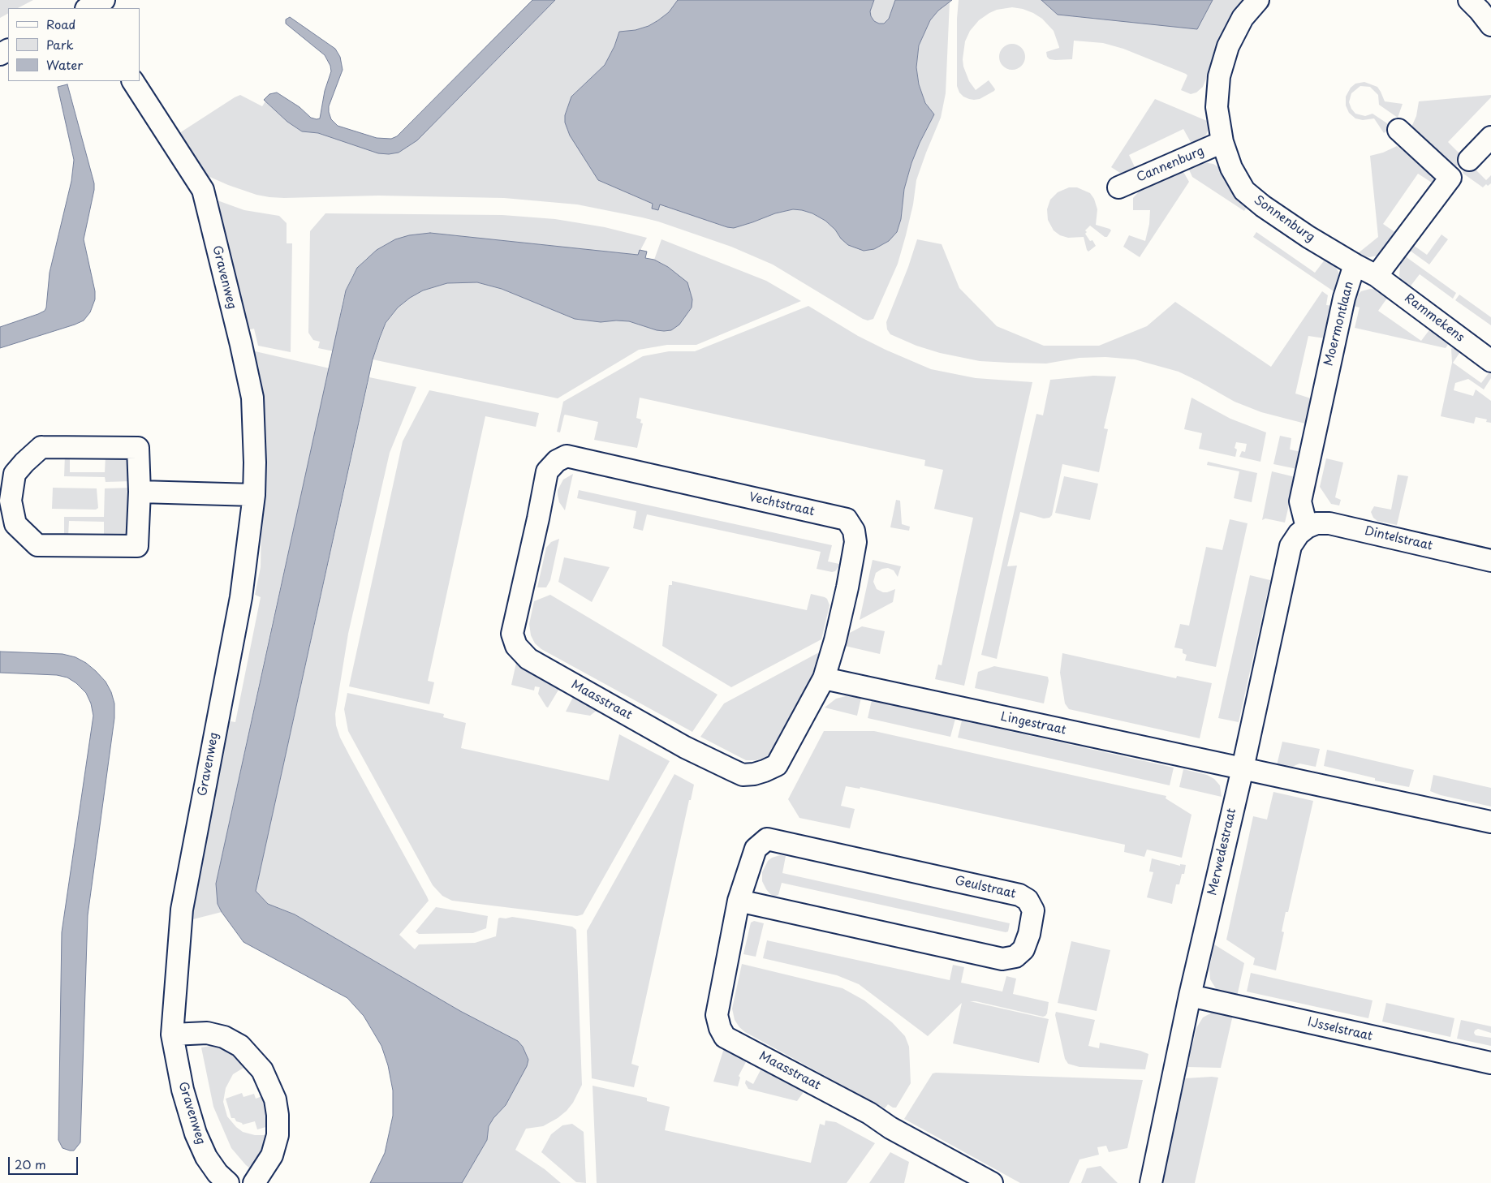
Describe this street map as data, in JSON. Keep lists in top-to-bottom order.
{
  "streets": {
    "street": [
      "Cannenburg",
      "Sonnenburg",
      "Gravenweg",
      "Rammekens",
      "Moermontlaan",
      "Vechtstraat",
      "Dintelstraat",
      "Maasstraat",
      "Lingestraat",
      "Merwedestraat",
      "Geulstraat",
      "IJsselstraat"
    ]
  },
  "crossings": [
    ["Cannenburg", "Sonnenburg"],
    ["Sonnenburg", "Moermontlaan"],
    ["Rammekens", "Moermontlaan"],
    ["Moermontlaan", "Dintelstraat"],
    ["Moermontlaan", "Merwedestraat"],
    ["Vechtstraat", "Maasstraat"],
    ["Vechtstraat", "Lingestraat"],
    ["Dintelstraat", "Merwedestraat"],
    ["Maasstraat", "Lingestraat"],
    ["Maasstraat", "Geulstraat"],
    ["Lingestraat", "Merwedestraat"],
    ["Merwedestraat", "IJsselstraat"]
  ],
  "legend": ["Road", "Park", "Water"],
  "scale_bar": "20 m"
}
